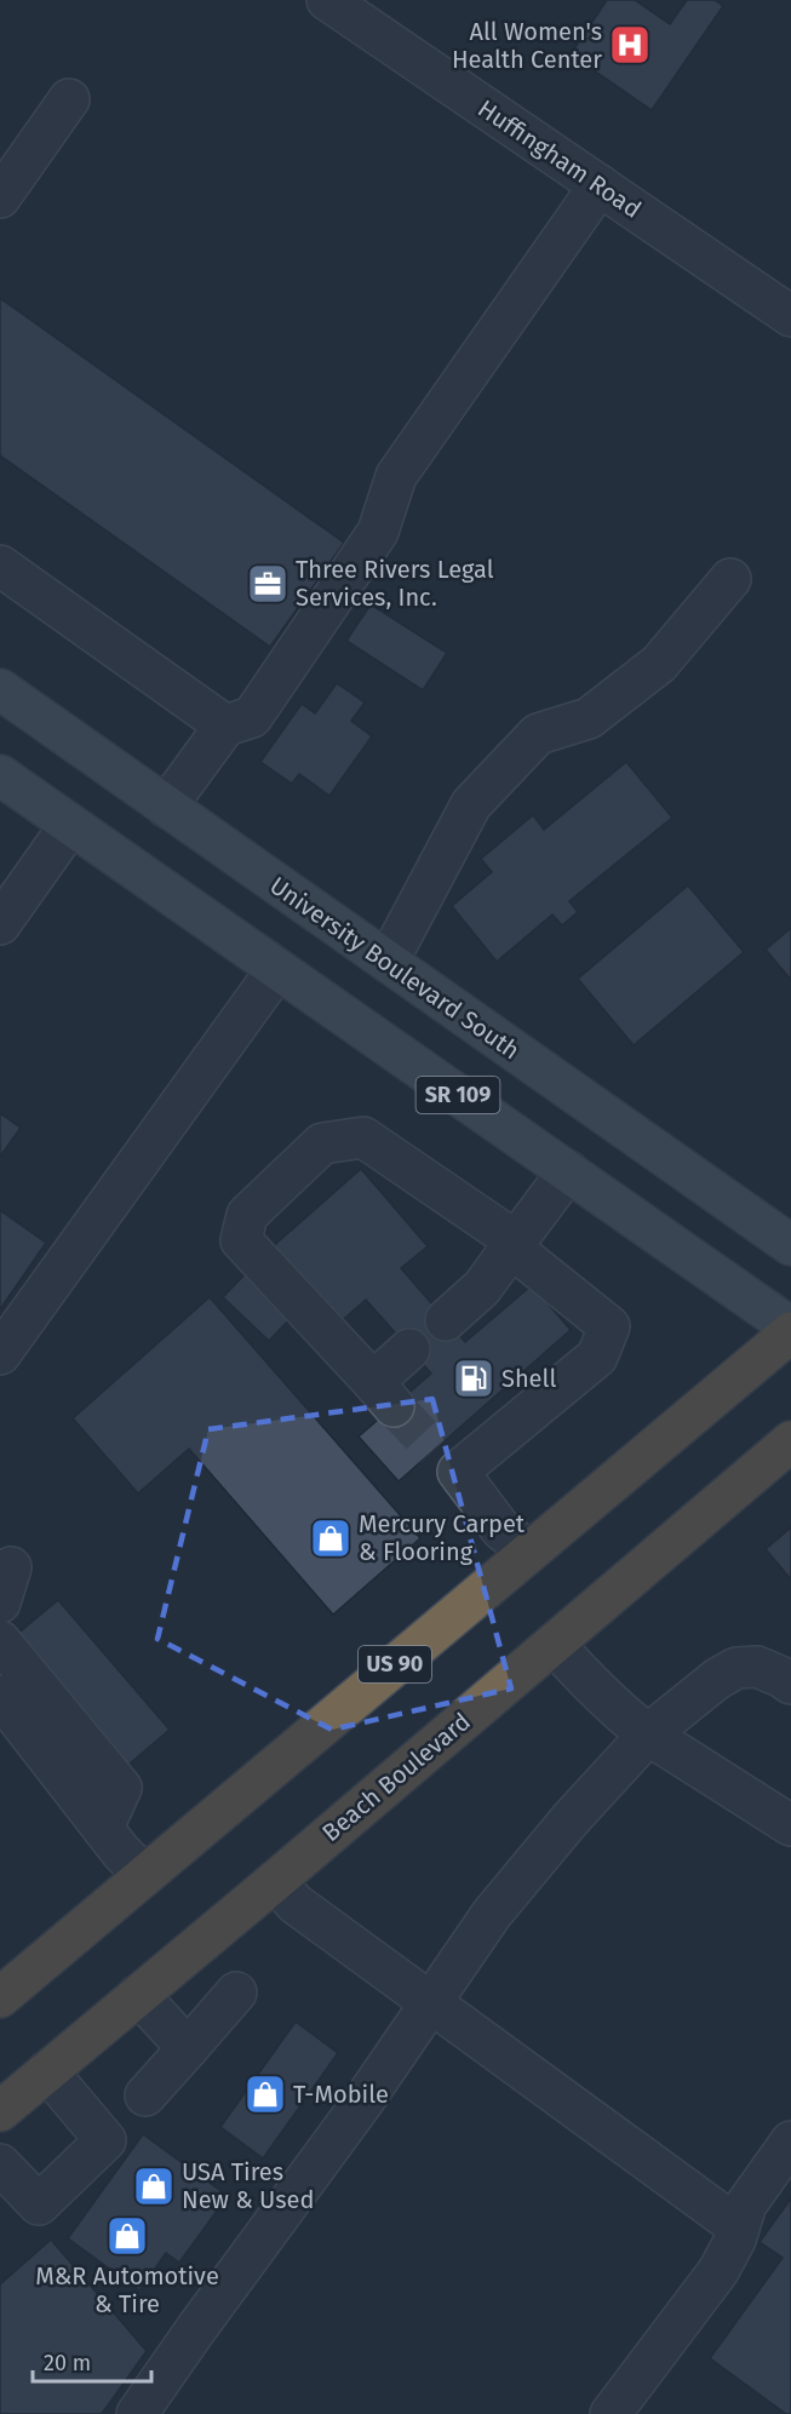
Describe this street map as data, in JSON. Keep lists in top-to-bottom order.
{
  "streets": {
    "highway": ["US 90", "Beach Boulevard"],
    "main road": ["University Boulevard South", "SR 109"],
    "street": ["Huffingham Road"]
  },
  "crossings": [
    ["SR 109", "US 90"]
  ],
  "places": {
    "hospital": ["All Women's Health Center"],
    "office": ["Three Rivers Legal Services, Inc."],
    "fuel station": ["Shell"],
    "shop": [
      "Mercury Carpet & Flooring",
      "T-Mobile",
      "USA Tires New & Used",
      "M&R Automotive & Tire"
    ]
  },
  "scale_bar": "20 m"
}
